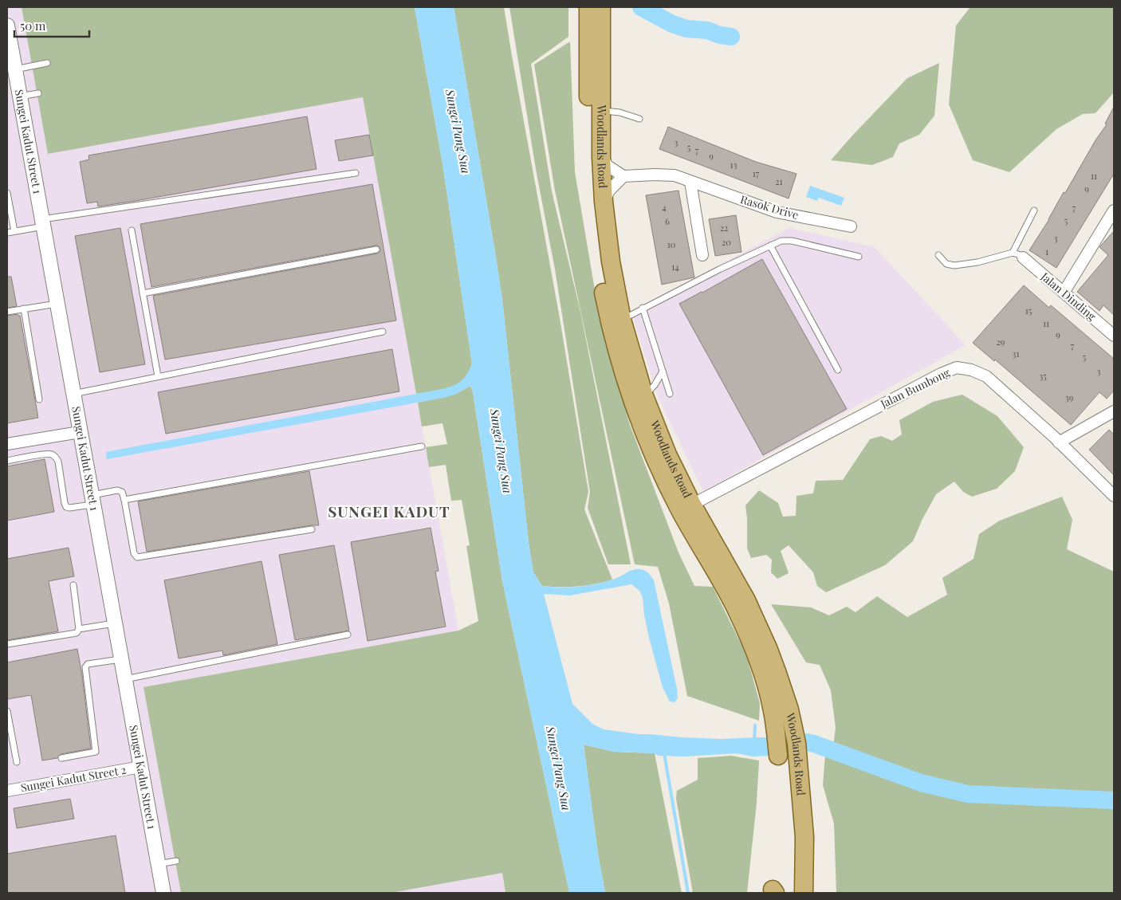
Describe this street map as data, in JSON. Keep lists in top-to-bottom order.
{
  "streets": {
    "main road": ["Woodlands Road"],
    "street": [
      "Sungei Kadut Street 1",
      "Rasok Drive",
      "Jalan Dinding",
      "Jalan Bumbong",
      "Sungei Kadut Street 2"
    ]
  },
  "crossings": [
    ["Sungei Kadut Street 1", "Sungei Kadut Street 2"],
    ["Woodlands Road", "Jalan Bumbong"]
  ],
  "districts": ["SUNGEI KADUT"],
  "water": ["Sungei Pang Sua"],
  "house_numbers": [
    "3",
    "5",
    "7",
    "9",
    "13",
    "17",
    "11",
    "21",
    "9",
    "4",
    "7",
    "5",
    "6",
    "22",
    "3",
    "20",
    "10",
    "1",
    "14",
    "15",
    "11",
    "9",
    "29",
    "7",
    "31",
    "5",
    "3",
    "35",
    "39"
  ],
  "scale_bar": "50 m"
}
